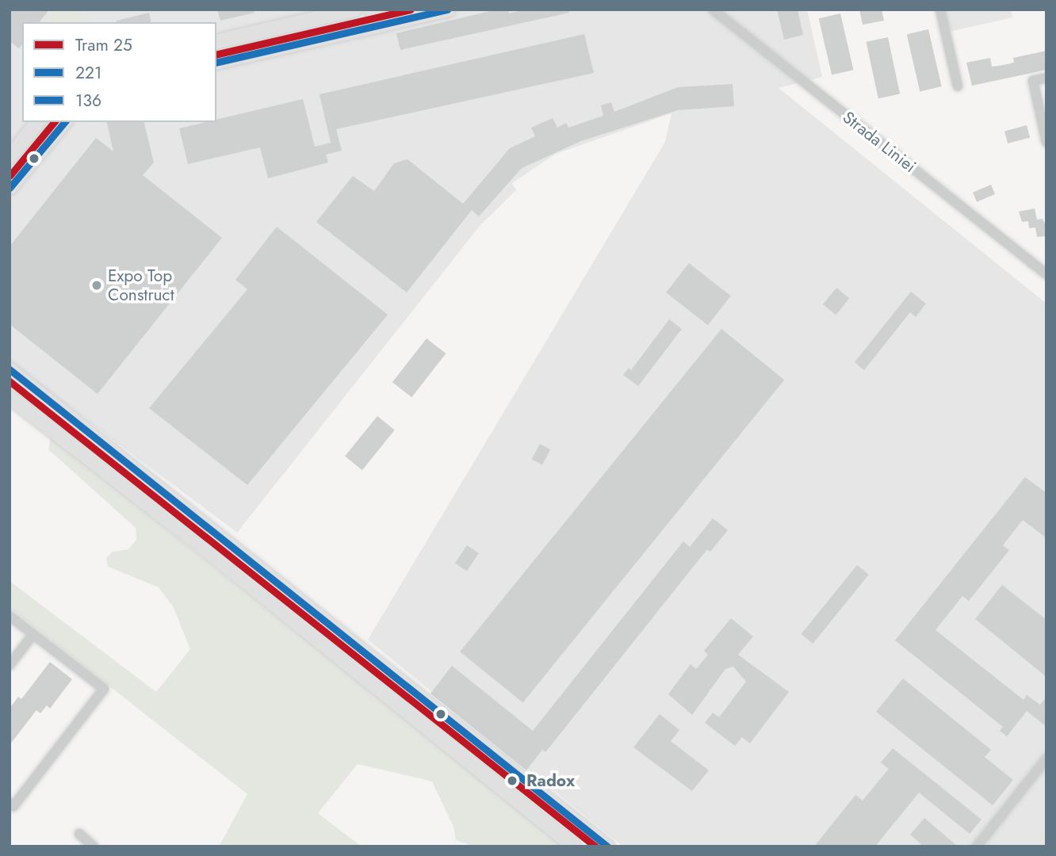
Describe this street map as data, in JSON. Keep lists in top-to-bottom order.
{
  "streets": {
    "street": ["Strada Liniei"]
  },
  "places": ["Expo Top Construct", "Radox"],
  "lines": ["tram line 25", "transit line 136", "transit line 221"],
  "legend": ["Tram 25", "221", "136"]
}
